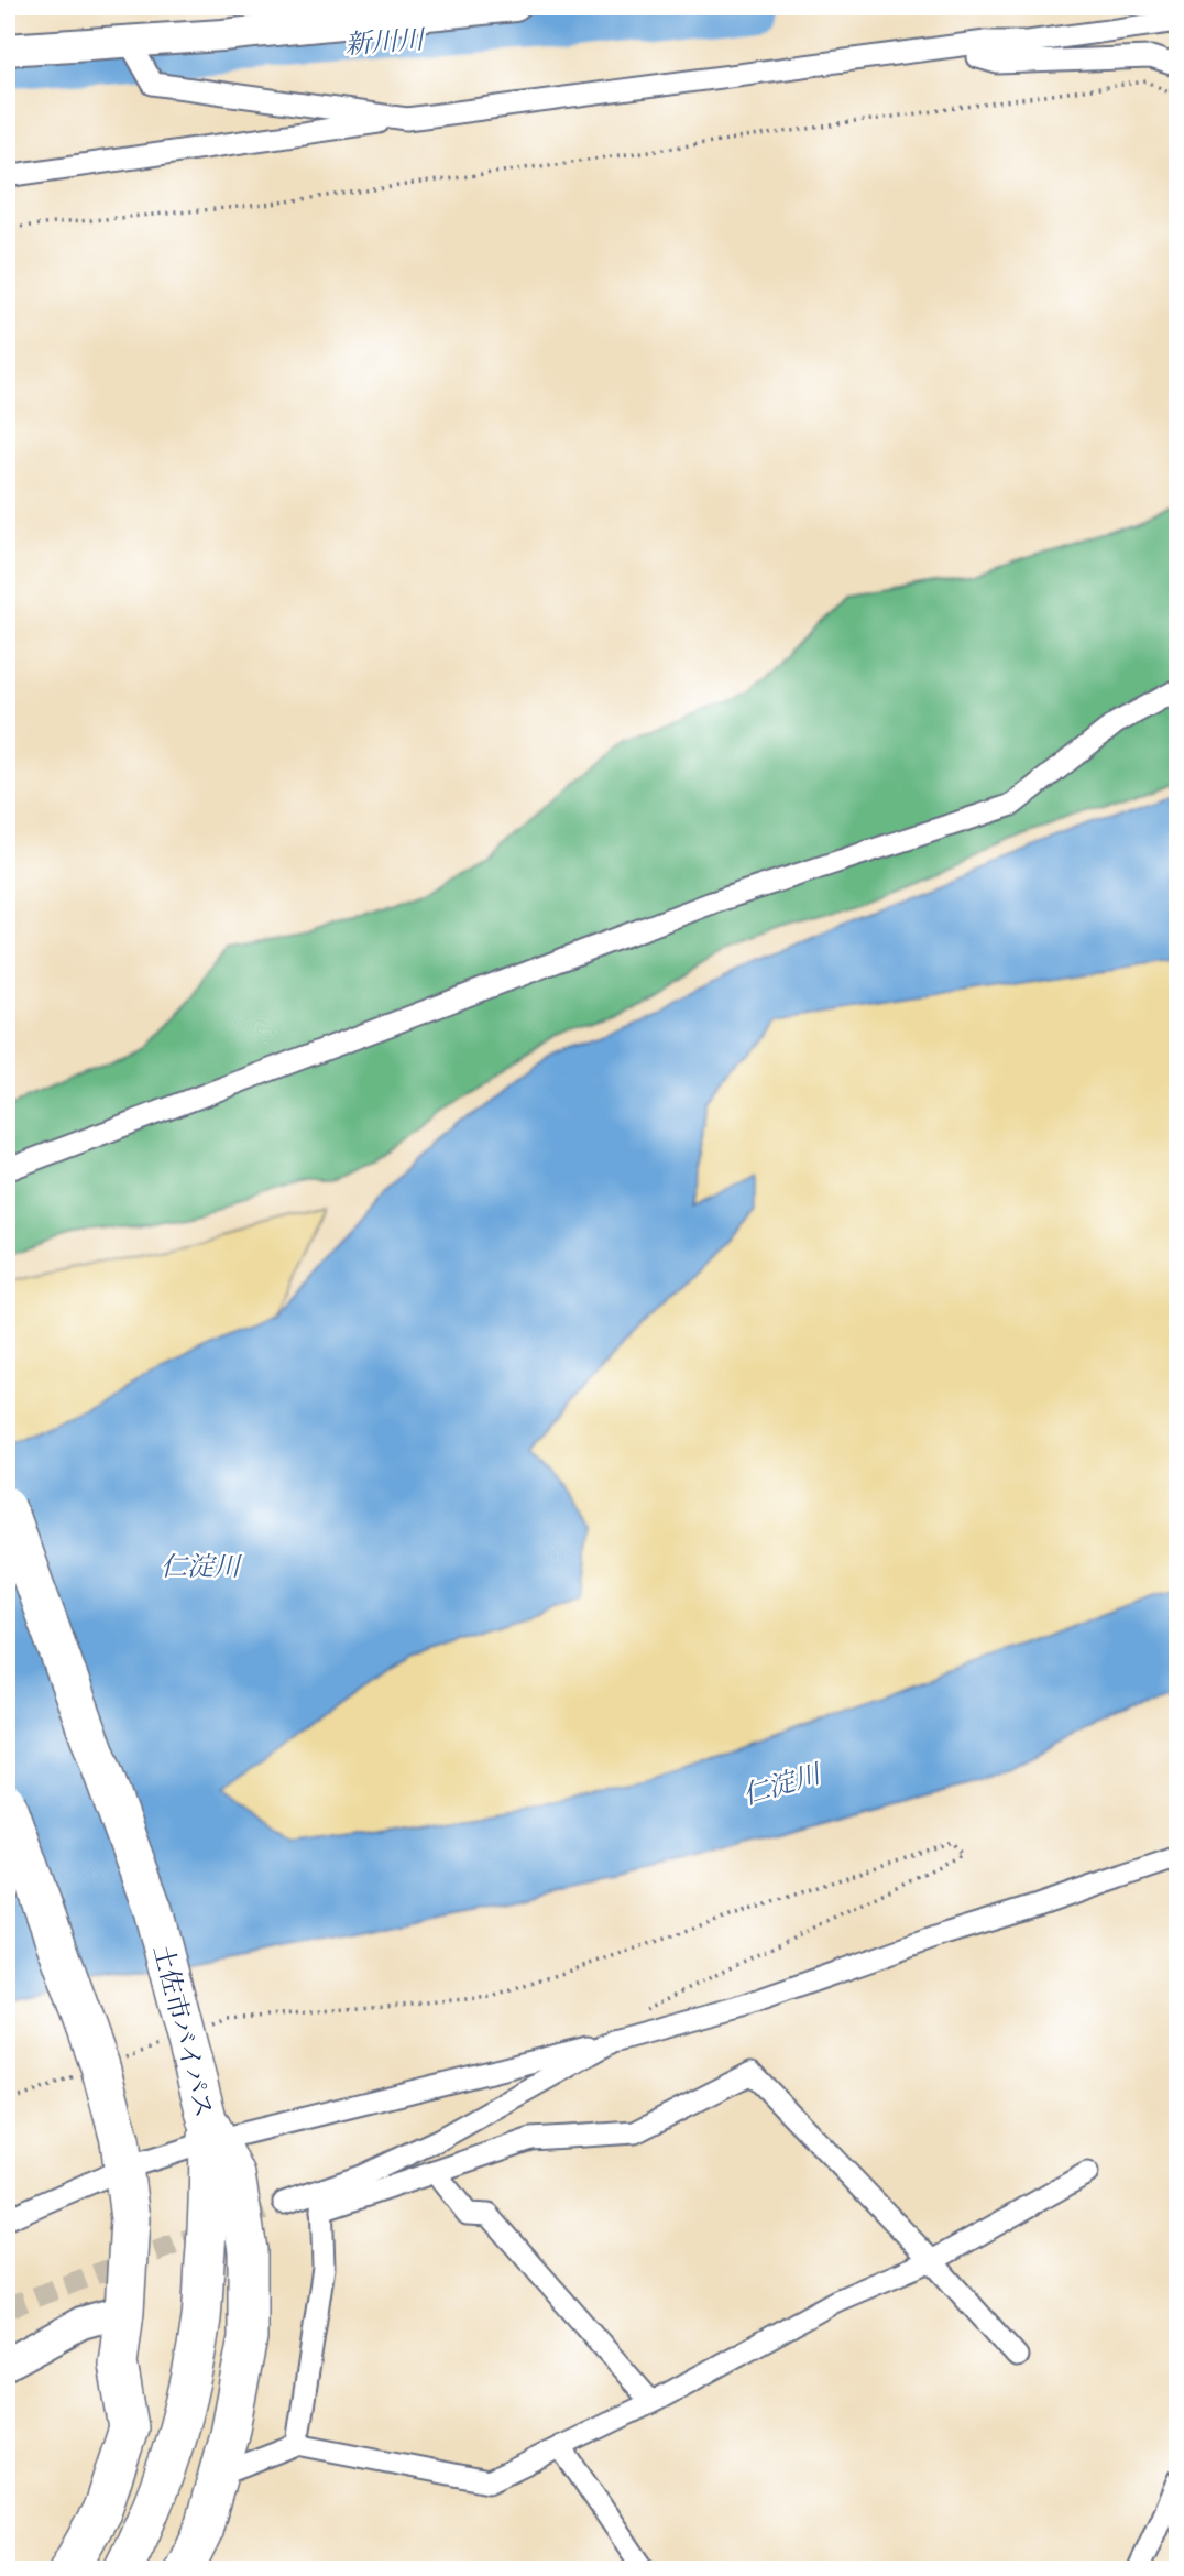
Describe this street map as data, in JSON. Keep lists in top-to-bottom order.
{
  "streets": {
    "highway": ["土佐市バイパス"]
  },
  "water": ["新川川", "仁淀川"]
}
